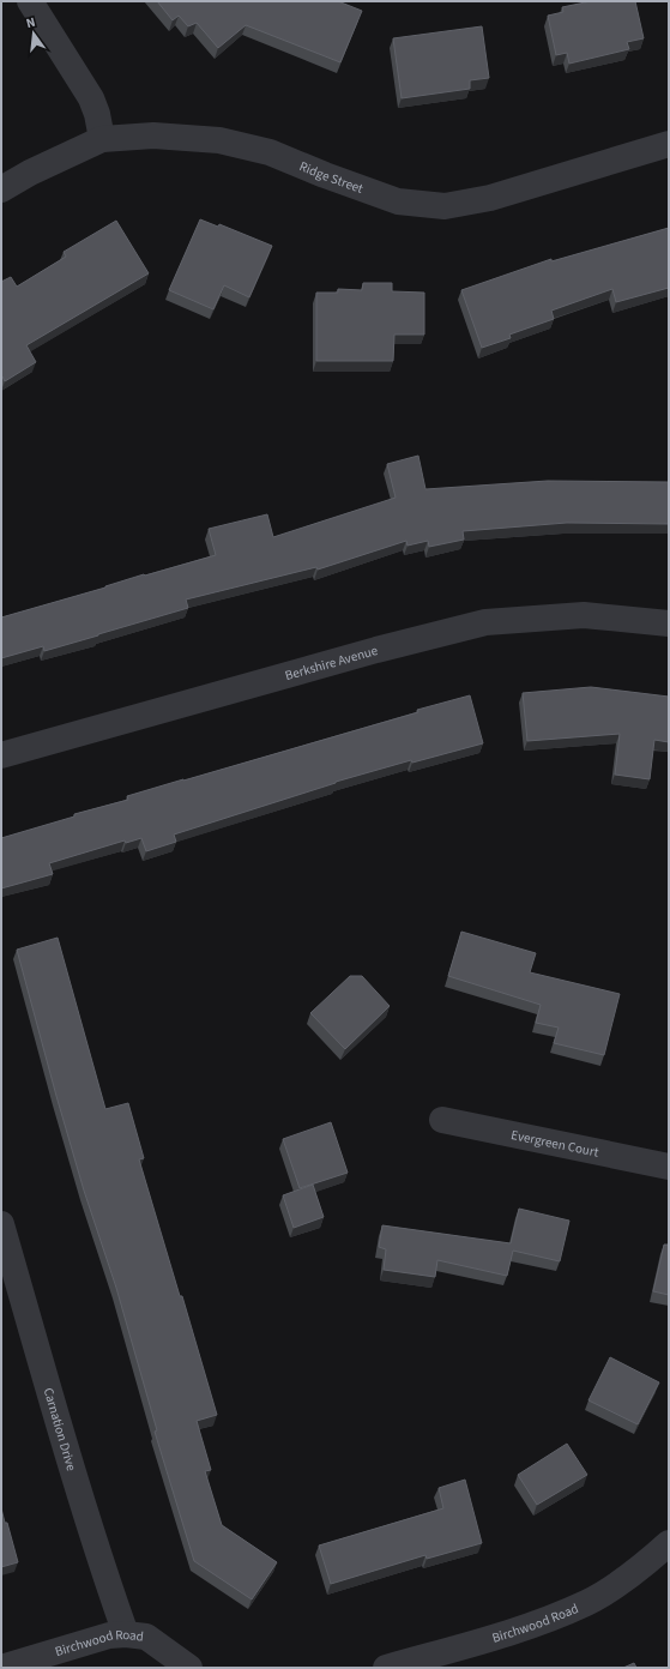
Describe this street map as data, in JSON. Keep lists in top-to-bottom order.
{
  "streets": {
    "street": [
      "Ridge Street",
      "Berkshire Avenue",
      "Evergreen Court",
      "Carnation Drive",
      "Birchwood Road"
    ]
  },
  "crossings": [
    ["Carnation Drive", "Birchwood Road"]
  ],
  "north": "top"
}
